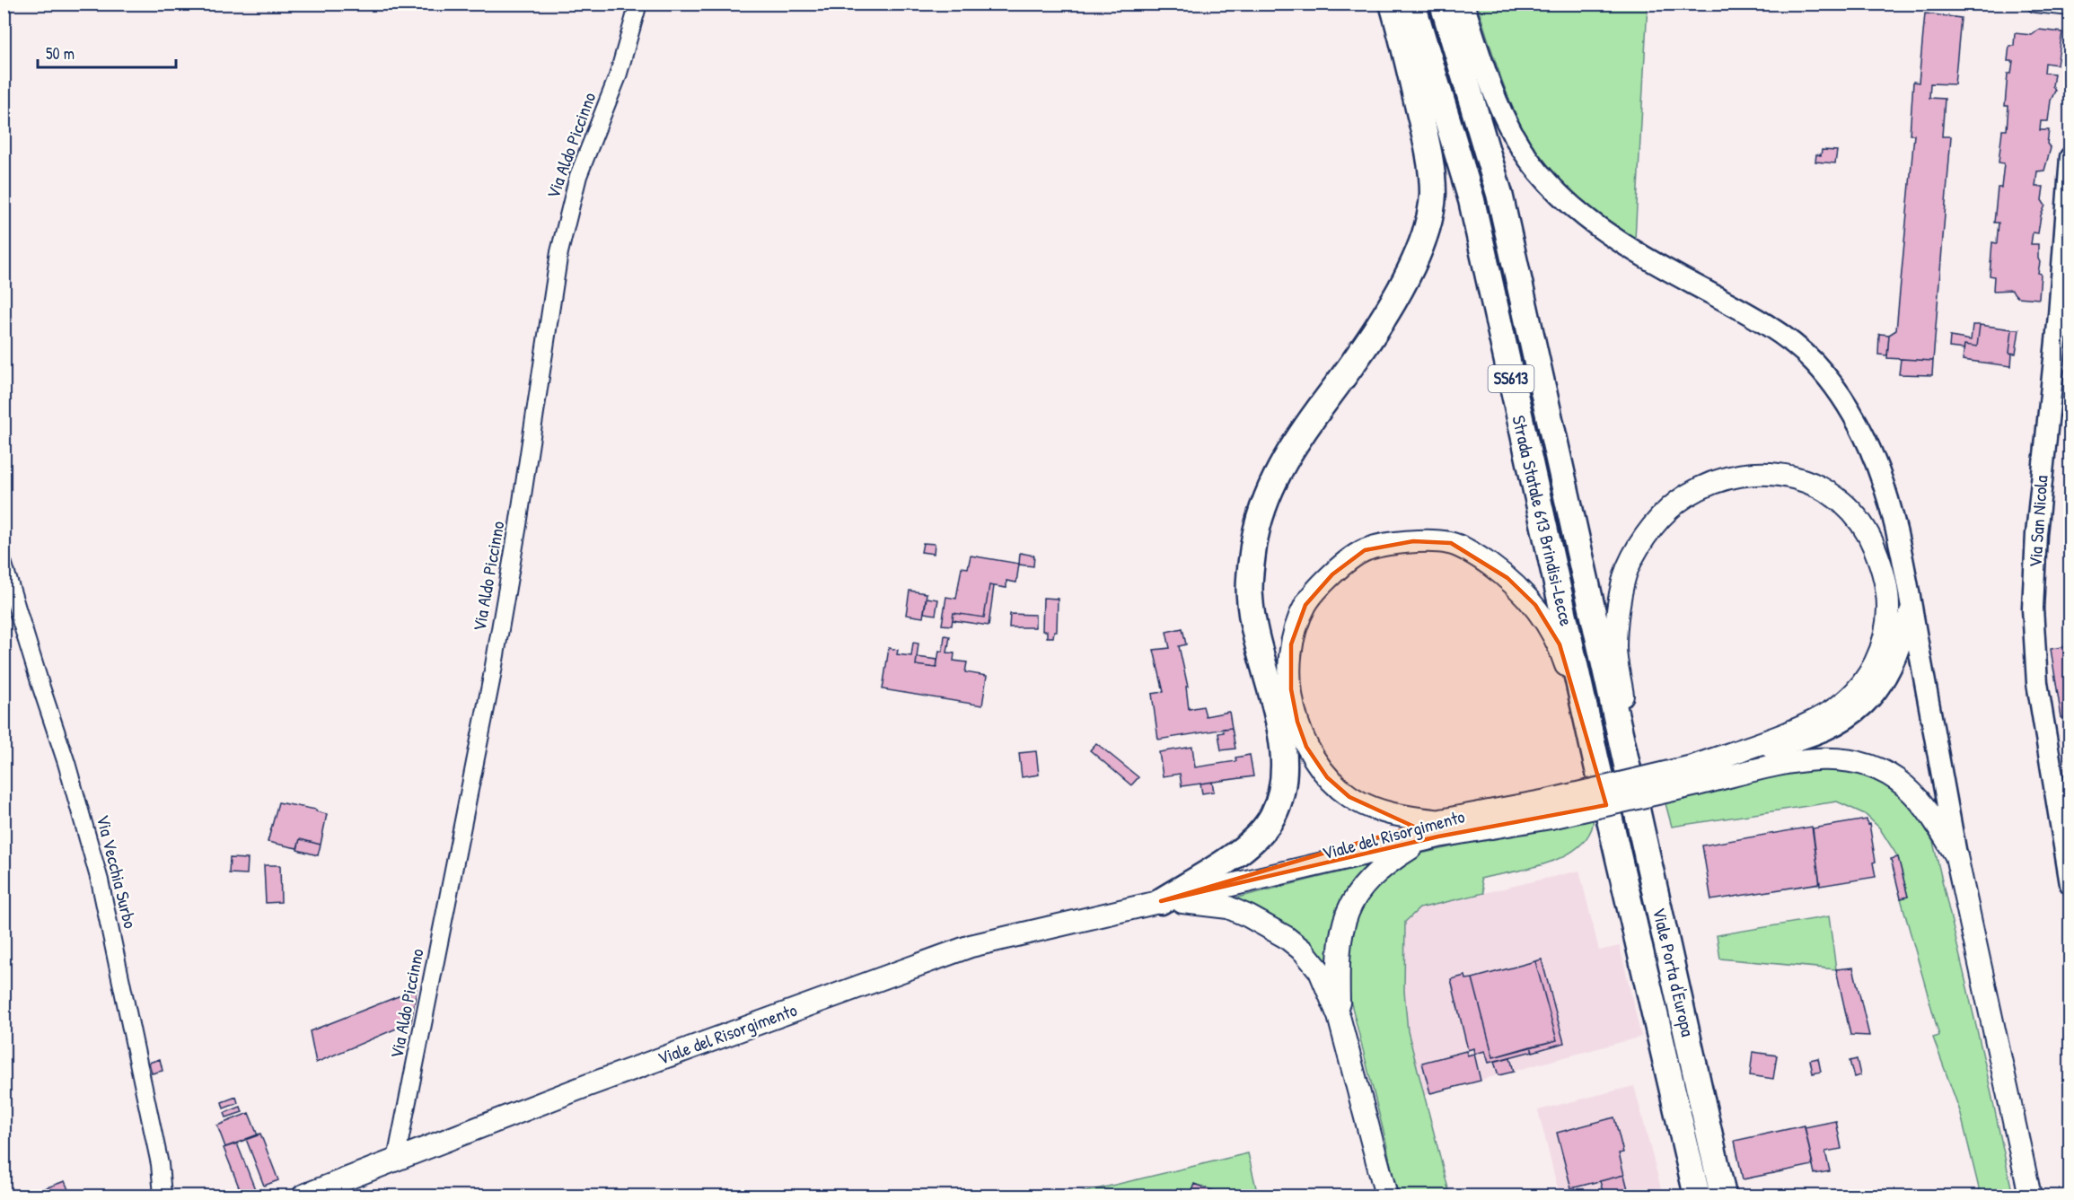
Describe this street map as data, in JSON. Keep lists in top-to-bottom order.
{
  "streets": {
    "highway": ["SS613", "Strada Statale 613 Brindisi-Lecce", "Viale Porta d'Europa"],
    "main road": ["Viale del Risorgimento"],
    "street": ["Via Aldo Piccinno", "Via San Nicola", "Via Vecchia Surbo"]
  },
  "crossings": [
    ["Via Aldo Piccinno", "Viale del Risorgimento"],
    ["Strada Statale 613 Brindisi-Lecce", "Viale Porta d'Europa"]
  ],
  "scale_bar": "50 m"
}
